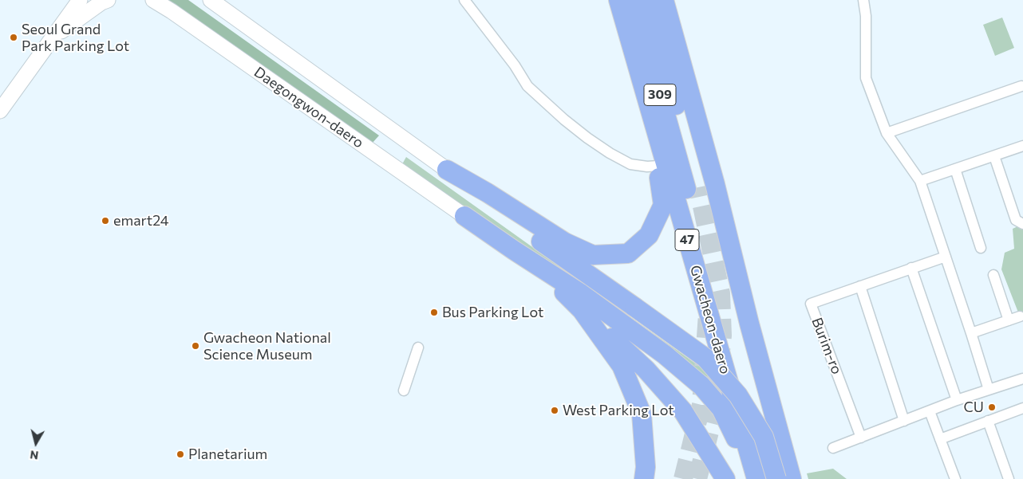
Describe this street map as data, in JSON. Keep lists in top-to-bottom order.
{
  "streets": {
    "highway": ["309", "47", "Gwacheon-daero"],
    "street": ["Daegongwon-daero", "Burim-ro"]
  },
  "places": [
    "Seoul Grand Park Parking Lot",
    "emart24",
    "Bus Parking Lot",
    "Gwacheon National Science Museum",
    "CU",
    "West Parking Lot",
    "Planetarium"
  ],
  "north": "bottom"
}
